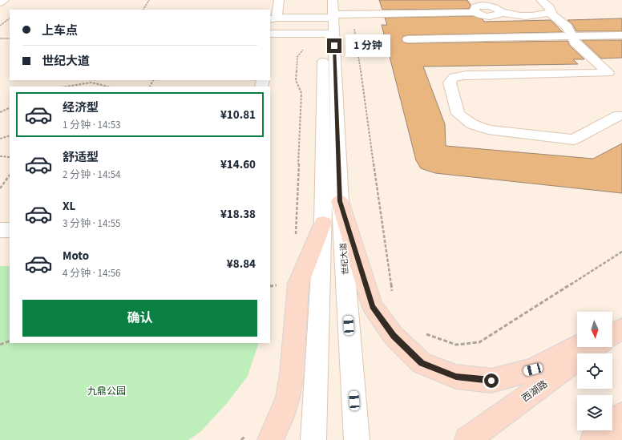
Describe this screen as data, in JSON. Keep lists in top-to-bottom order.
{
  "streets": {
    "main road": ["西湖路"],
    "street": ["世纪大道"]
  },
  "parks": ["九鼎公园"],
  "north": "bottom",
  "page": {
    "banner": ["上车点", "世纪大道"],
    "bubble": "1 分钟",
    "list": [
      {
        "name": "经济型",
        "note": "1 分钟 · 14:53",
        "value": "¥10.81"
      },
      {
        "name": "舒适型",
        "note": "2 分钟 · 14:54",
        "value": "¥14.60"
      },
      {
        "name": "XL",
        "note": "3 分钟 · 14:55",
        "value": "¥18.38"
      },
      {
        "name": "Moto",
        "note": "4 分钟 · 14:56",
        "value": "¥8.84"
      }
    ],
    "buttons": "确认"
  }
}
